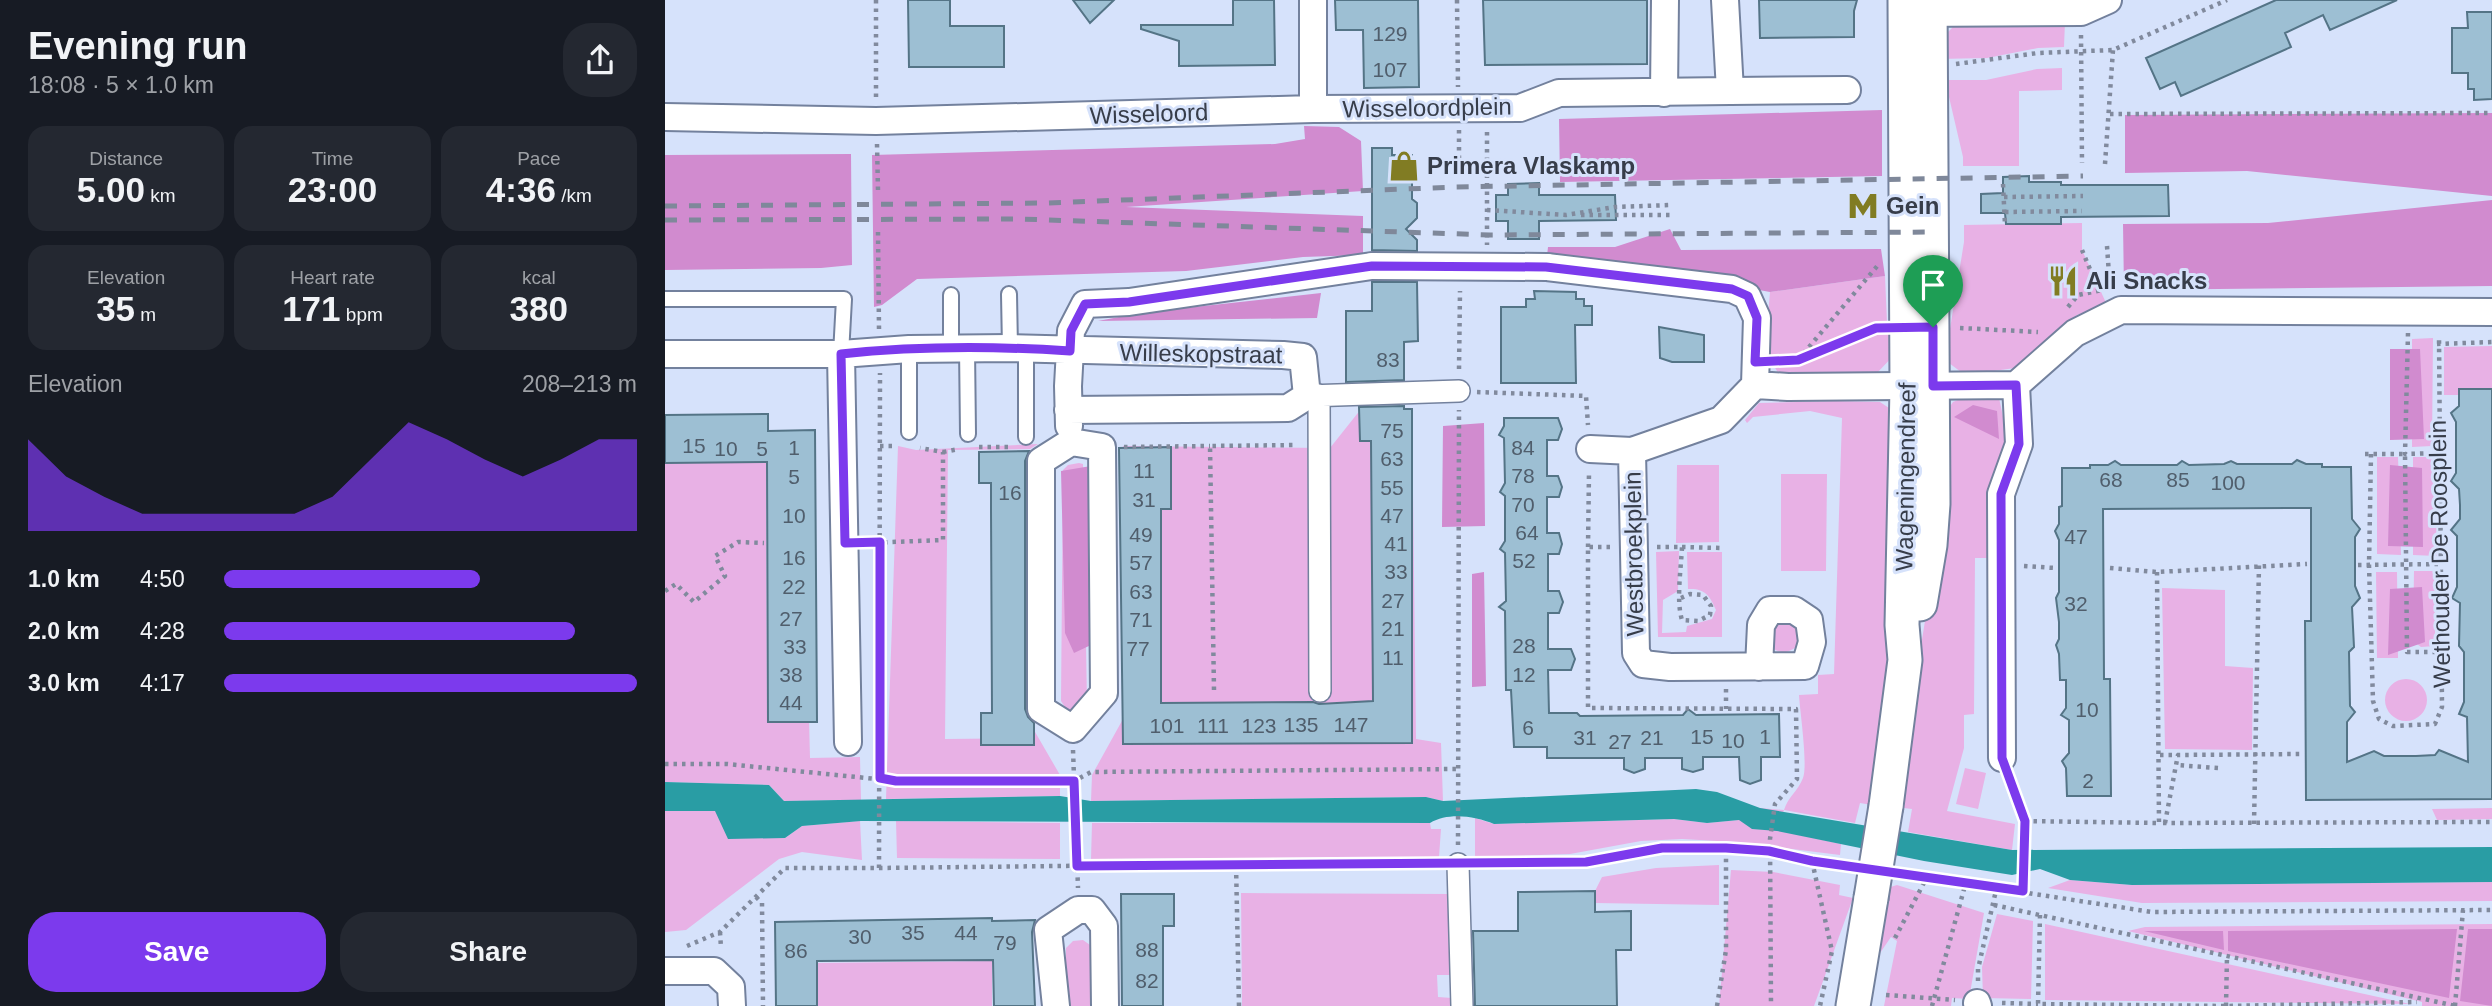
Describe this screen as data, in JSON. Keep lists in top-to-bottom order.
{
  "streets": {
    "street": [
      "Wisseloordplein",
      "Wisseloord",
      "Willeskopstraat",
      "Wageningendreef",
      "Westbroekplein"
    ],
    "path": ["Wethouder De Roosplein"]
  },
  "crossings": [
    ["Wisseloordplein", "Wisseloord"],
    ["Willeskopstraat", "Westbroekplein"]
  ],
  "places": {
    "shop": ["Primera Vlaskamp"],
    "metro station": ["Gein"],
    "restaurant": ["Ali Snacks"]
  },
  "house_numbers": [
    "129",
    "107",
    "83",
    "75",
    "15",
    "1",
    "84",
    "10",
    "5",
    "63",
    "11",
    "78",
    "5",
    "68",
    "85",
    "100",
    "55",
    "16",
    "31",
    "70",
    "10",
    "47",
    "64",
    "49",
    "47",
    "41",
    "16",
    "52",
    "57",
    "33",
    "22",
    "63",
    "27",
    "32",
    "27",
    "71",
    "21",
    "28",
    "33",
    "77",
    "11",
    "38",
    "12",
    "44",
    "10",
    "135",
    "147",
    "101",
    "111",
    "123",
    "6",
    "15",
    "1",
    "31",
    "21",
    "10",
    "27",
    "2",
    "35",
    "44",
    "30",
    "79",
    "88",
    "86",
    "82"
  ],
  "page": {
    "heading": ["Evening run", "18:08 · 5 × 1.0 km"],
    "stats": [
      ["Distance", "5.00 km"],
      ["Time", "23:00"],
      ["Pace", "4:36 /km"],
      ["Elevation", "35 m"],
      ["Heart rate", "171 bpm"],
      ["kcal", "380"]
    ],
    "chart": ["Elevation", "208–213 m"],
    "list": [
      {
        "name": "1.0 km",
        "note": "4:50"
      },
      {
        "name": "2.0 km",
        "note": "4:28"
      },
      {
        "name": "3.0 km",
        "note": "4:17"
      }
    ],
    "buttons": ["Save", "Share"]
  }
}
